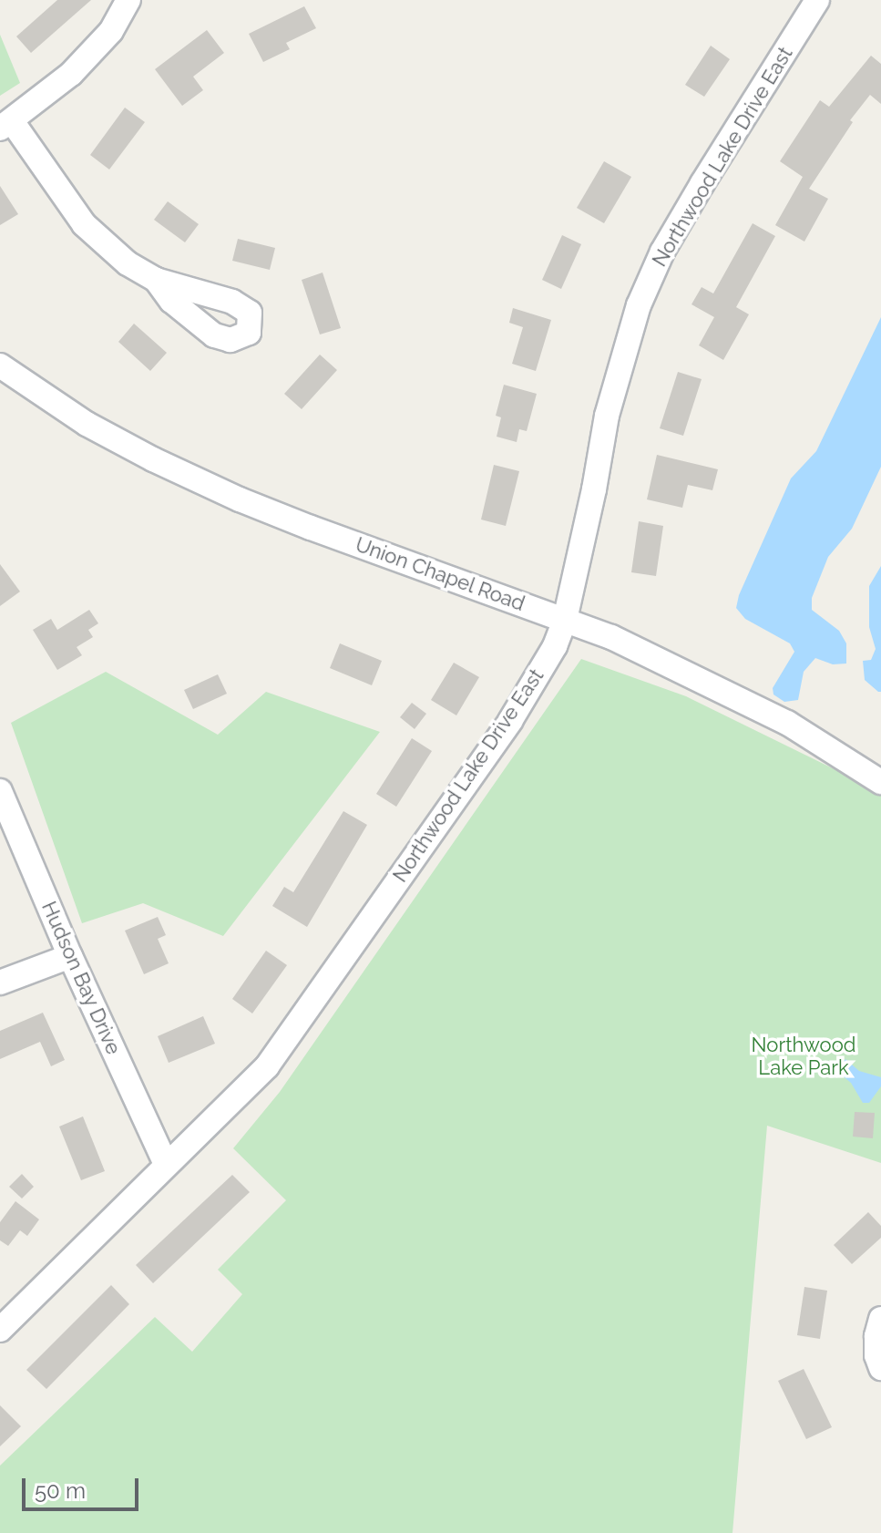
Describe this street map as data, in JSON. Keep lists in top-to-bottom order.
{
  "streets": {
    "street": ["Northwood Lake Drive East", "Union Chapel Road", "Hudson Bay Drive"]
  },
  "crossings": [
    ["Northwood Lake Drive East", "Union Chapel Road"],
    ["Northwood Lake Drive East", "Hudson Bay Drive"]
  ],
  "parks": ["Northwood Lake Park"],
  "scale_bar": "50 m"
}
